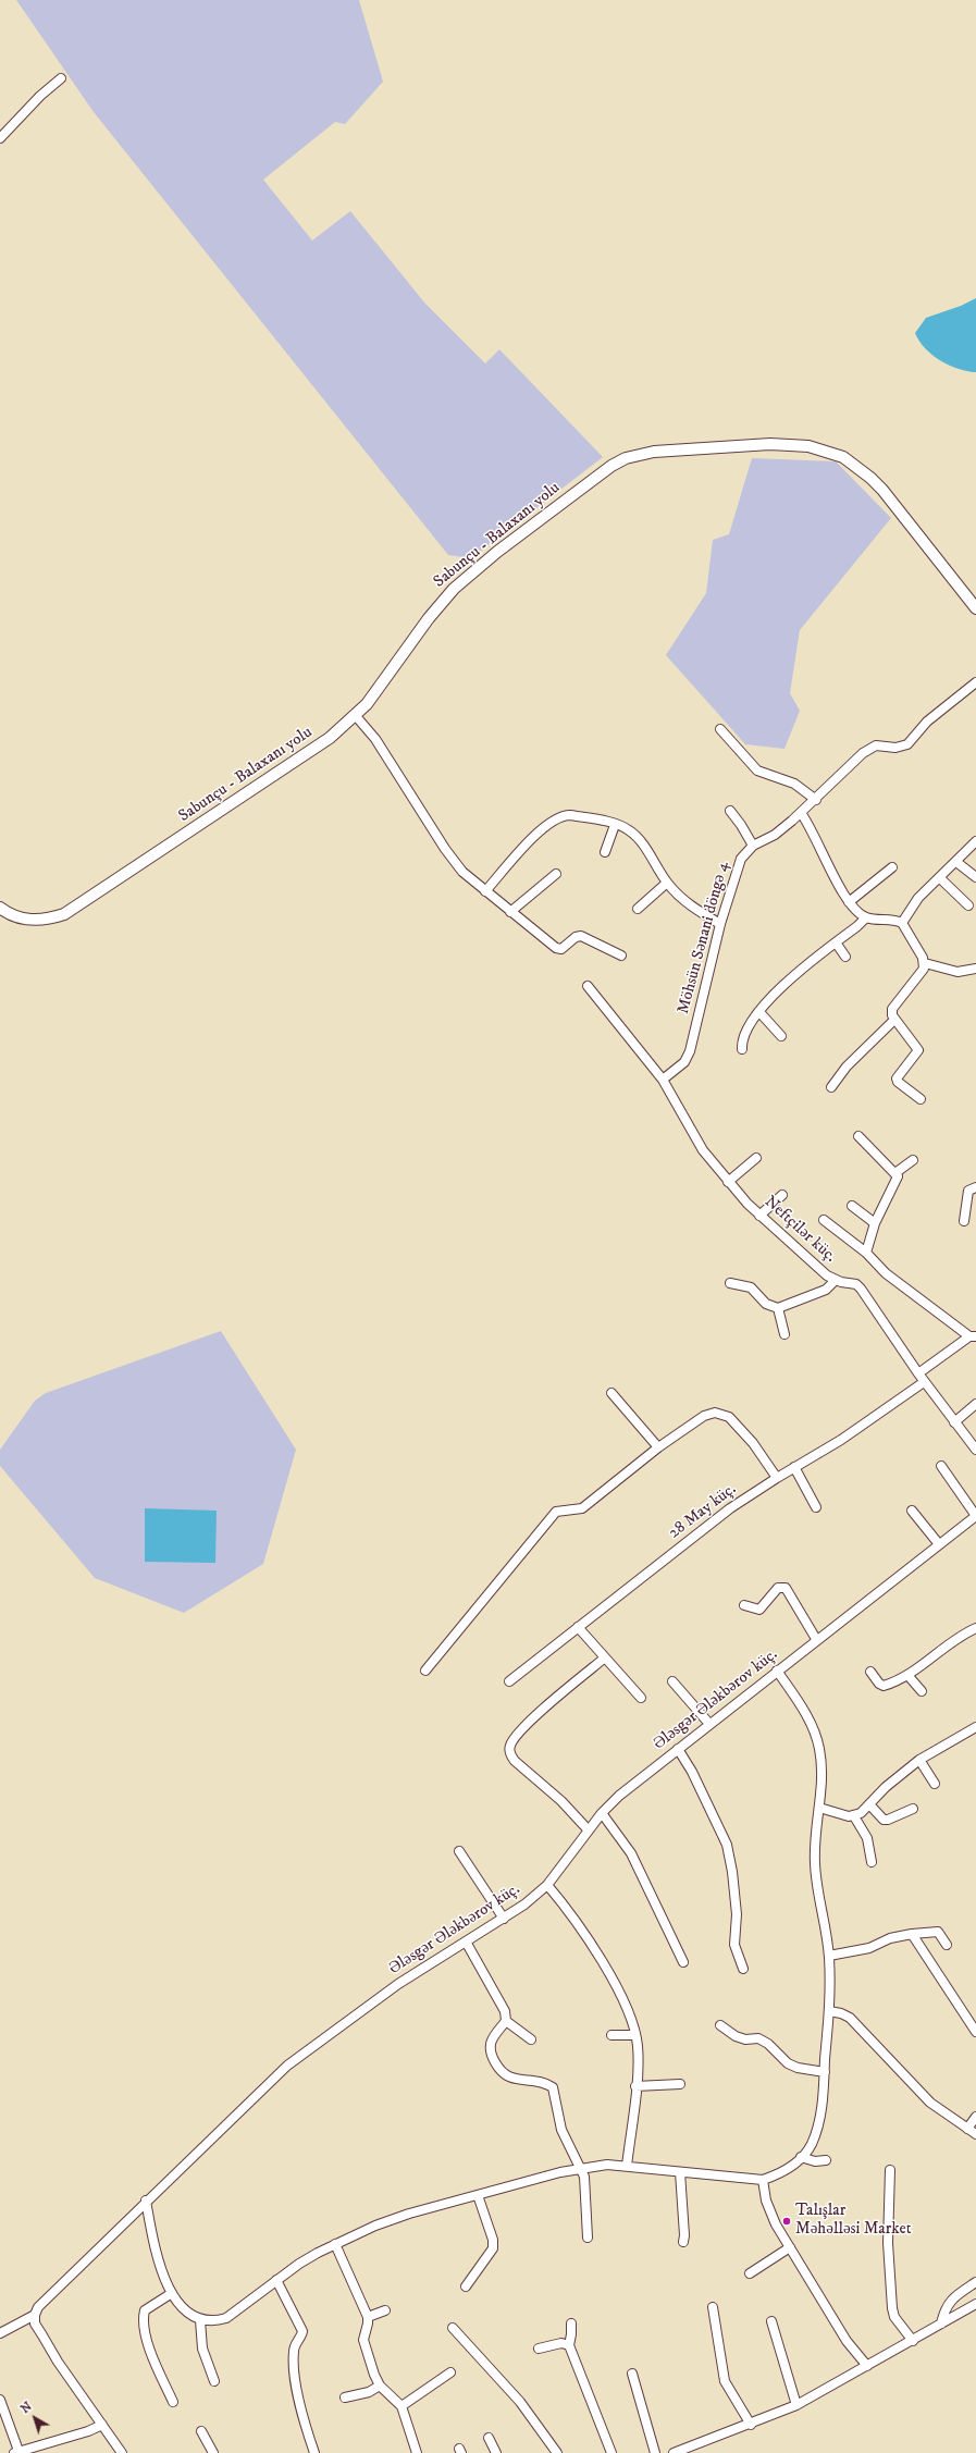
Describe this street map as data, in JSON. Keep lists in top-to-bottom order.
{
  "streets": {
    "street": [
      "Sabunçu - Balaxanı yolu",
      "Möhsün Sənani döngə 4",
      "Neftçilər küç.",
      "28 May küç.",
      "Ələsgər Ələkbərov küç."
    ]
  },
  "crossings": [
    ["Möhsün Sənani döngə 4", "Neftçilər küç."],
    ["Neftçilər küç.", "28 May küç."]
  ],
  "places": ["Talışlar Məhəlləsi Market"],
  "north": "top left"
}
